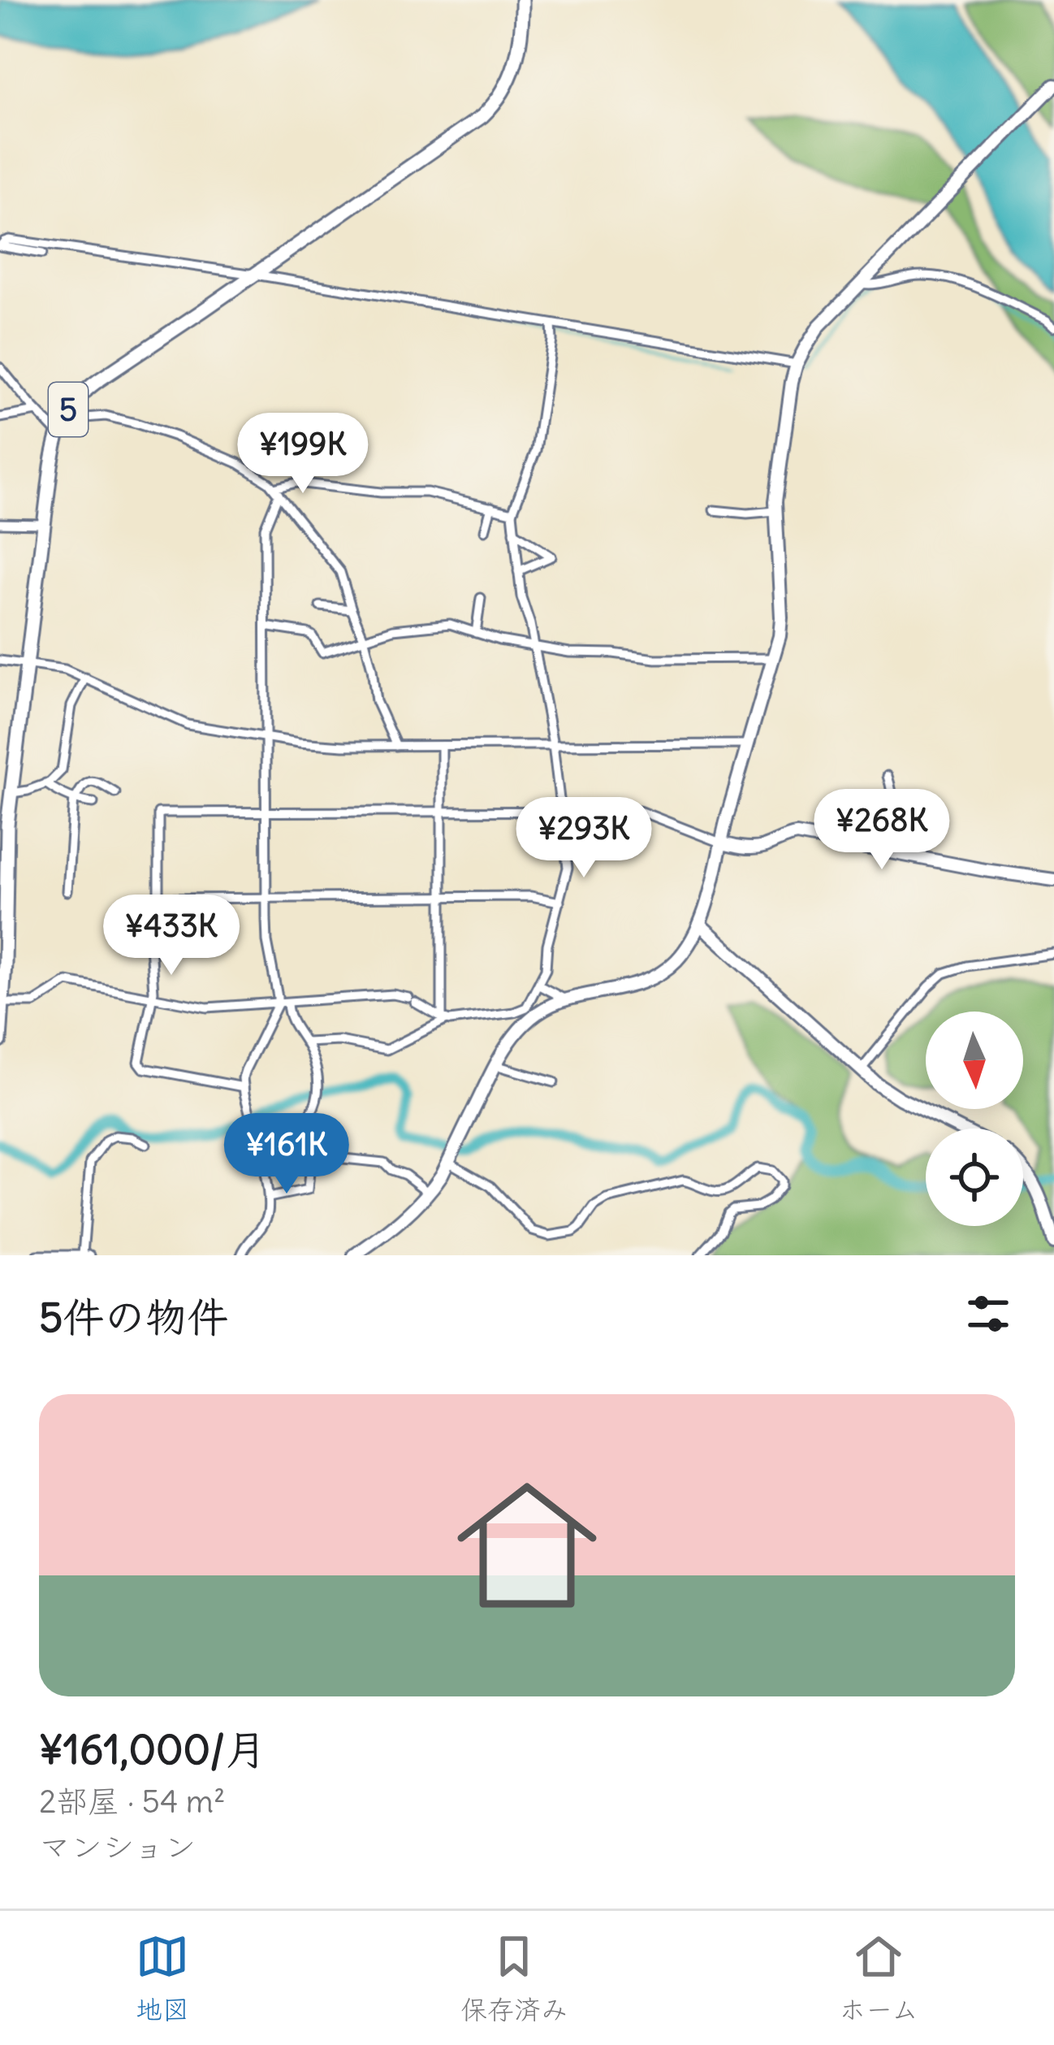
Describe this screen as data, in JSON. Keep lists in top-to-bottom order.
{
  "streets": {
    "main road": ["5"]
  },
  "north": "bottom",
  "page": {
    "price": [
      "¥199K",
      "¥268K",
      "¥293K",
      "¥433K",
      "¥161K"
    ],
    "heading": "5件の物件",
    "list": [
      {
        "name": "¥161,000/月",
        "note": "2部屋 · 54 m² · マンション"
      }
    ],
    "tabs": ["地図", "保存済み", "ホーム"]
  }
}
